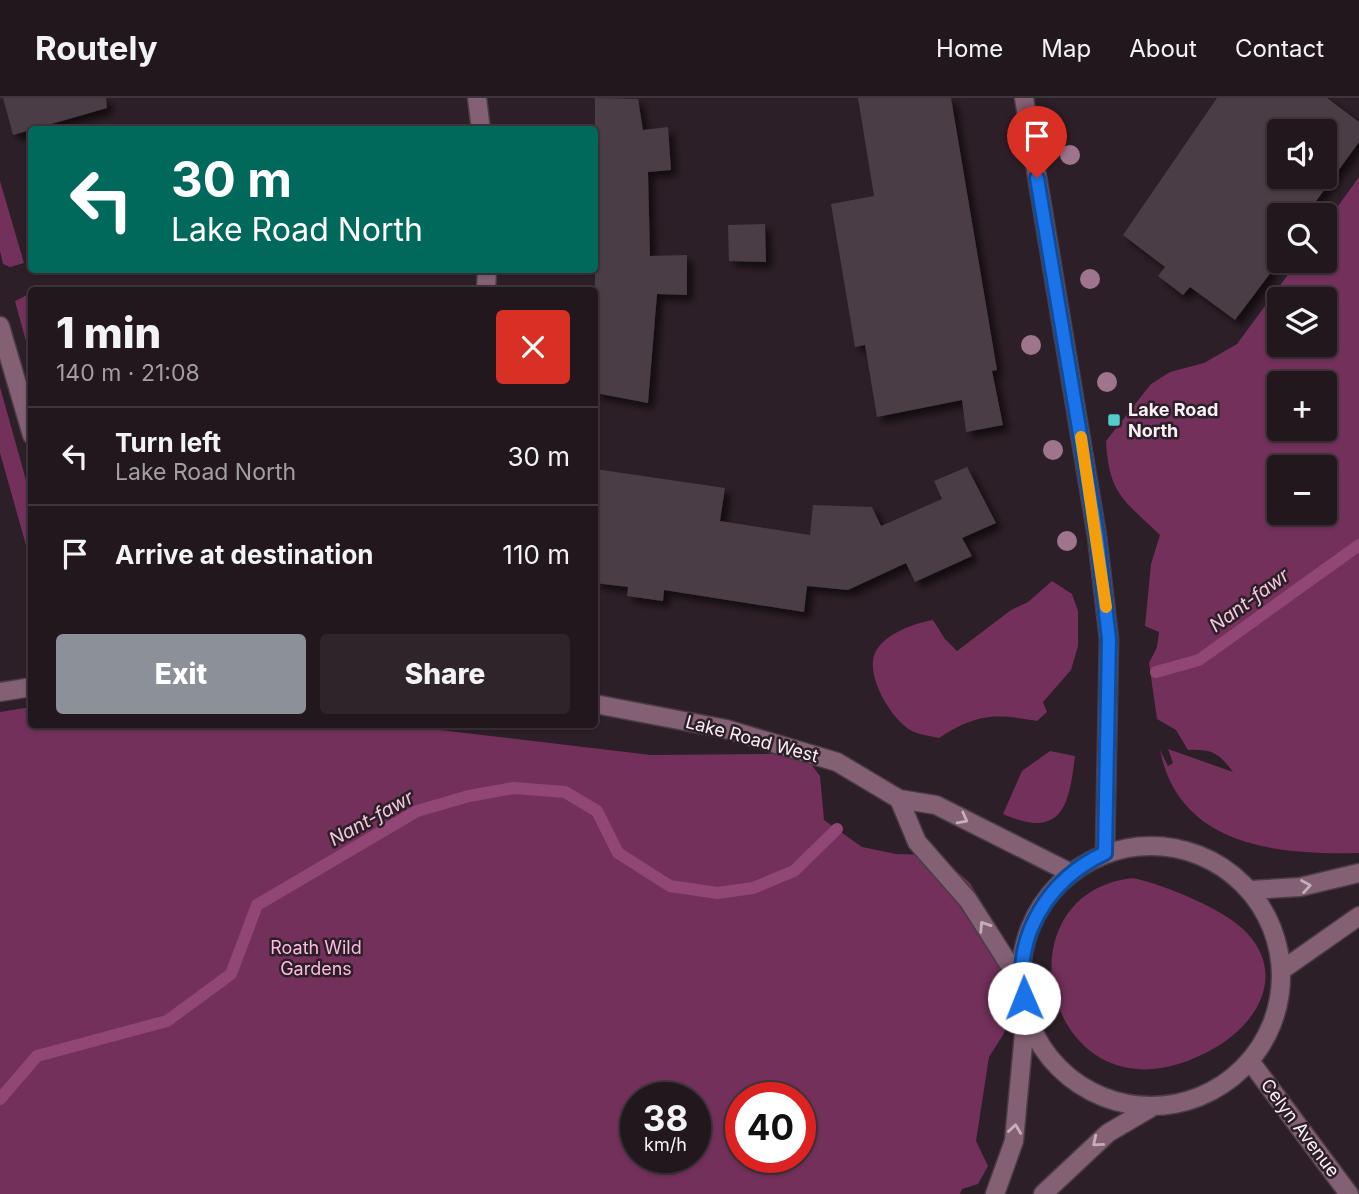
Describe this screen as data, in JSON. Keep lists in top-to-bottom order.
{
  "streets": {
    "street": ["Lake Road West", "Celyn Avenue"]
  },
  "one_way": ["Lake Road West"],
  "water": ["Nant-fawr"],
  "parks": ["Roath Wild Gardens"],
  "places": {
    "transit": ["Lake Road North"]
  },
  "page": {
    "header": "Routely",
    "nav": [
      "Home",
      "Map",
      "About",
      "Contact"
    ],
    "map_buttons": ["+", "−"],
    "turn": ["30 m", "Lake Road North"],
    "heading": ["1 min", "140 m · 21:08"],
    "list": [
      {
        "name": "Turn left",
        "note": "Lake Road North",
        "value": "30 m"
      },
      {
        "name": "Arrive at destination",
        "value": "110 m"
      }
    ],
    "buttons": ["Exit", "Share"],
    "speed": "38 km/h",
    "limit": "40"
  }
}
